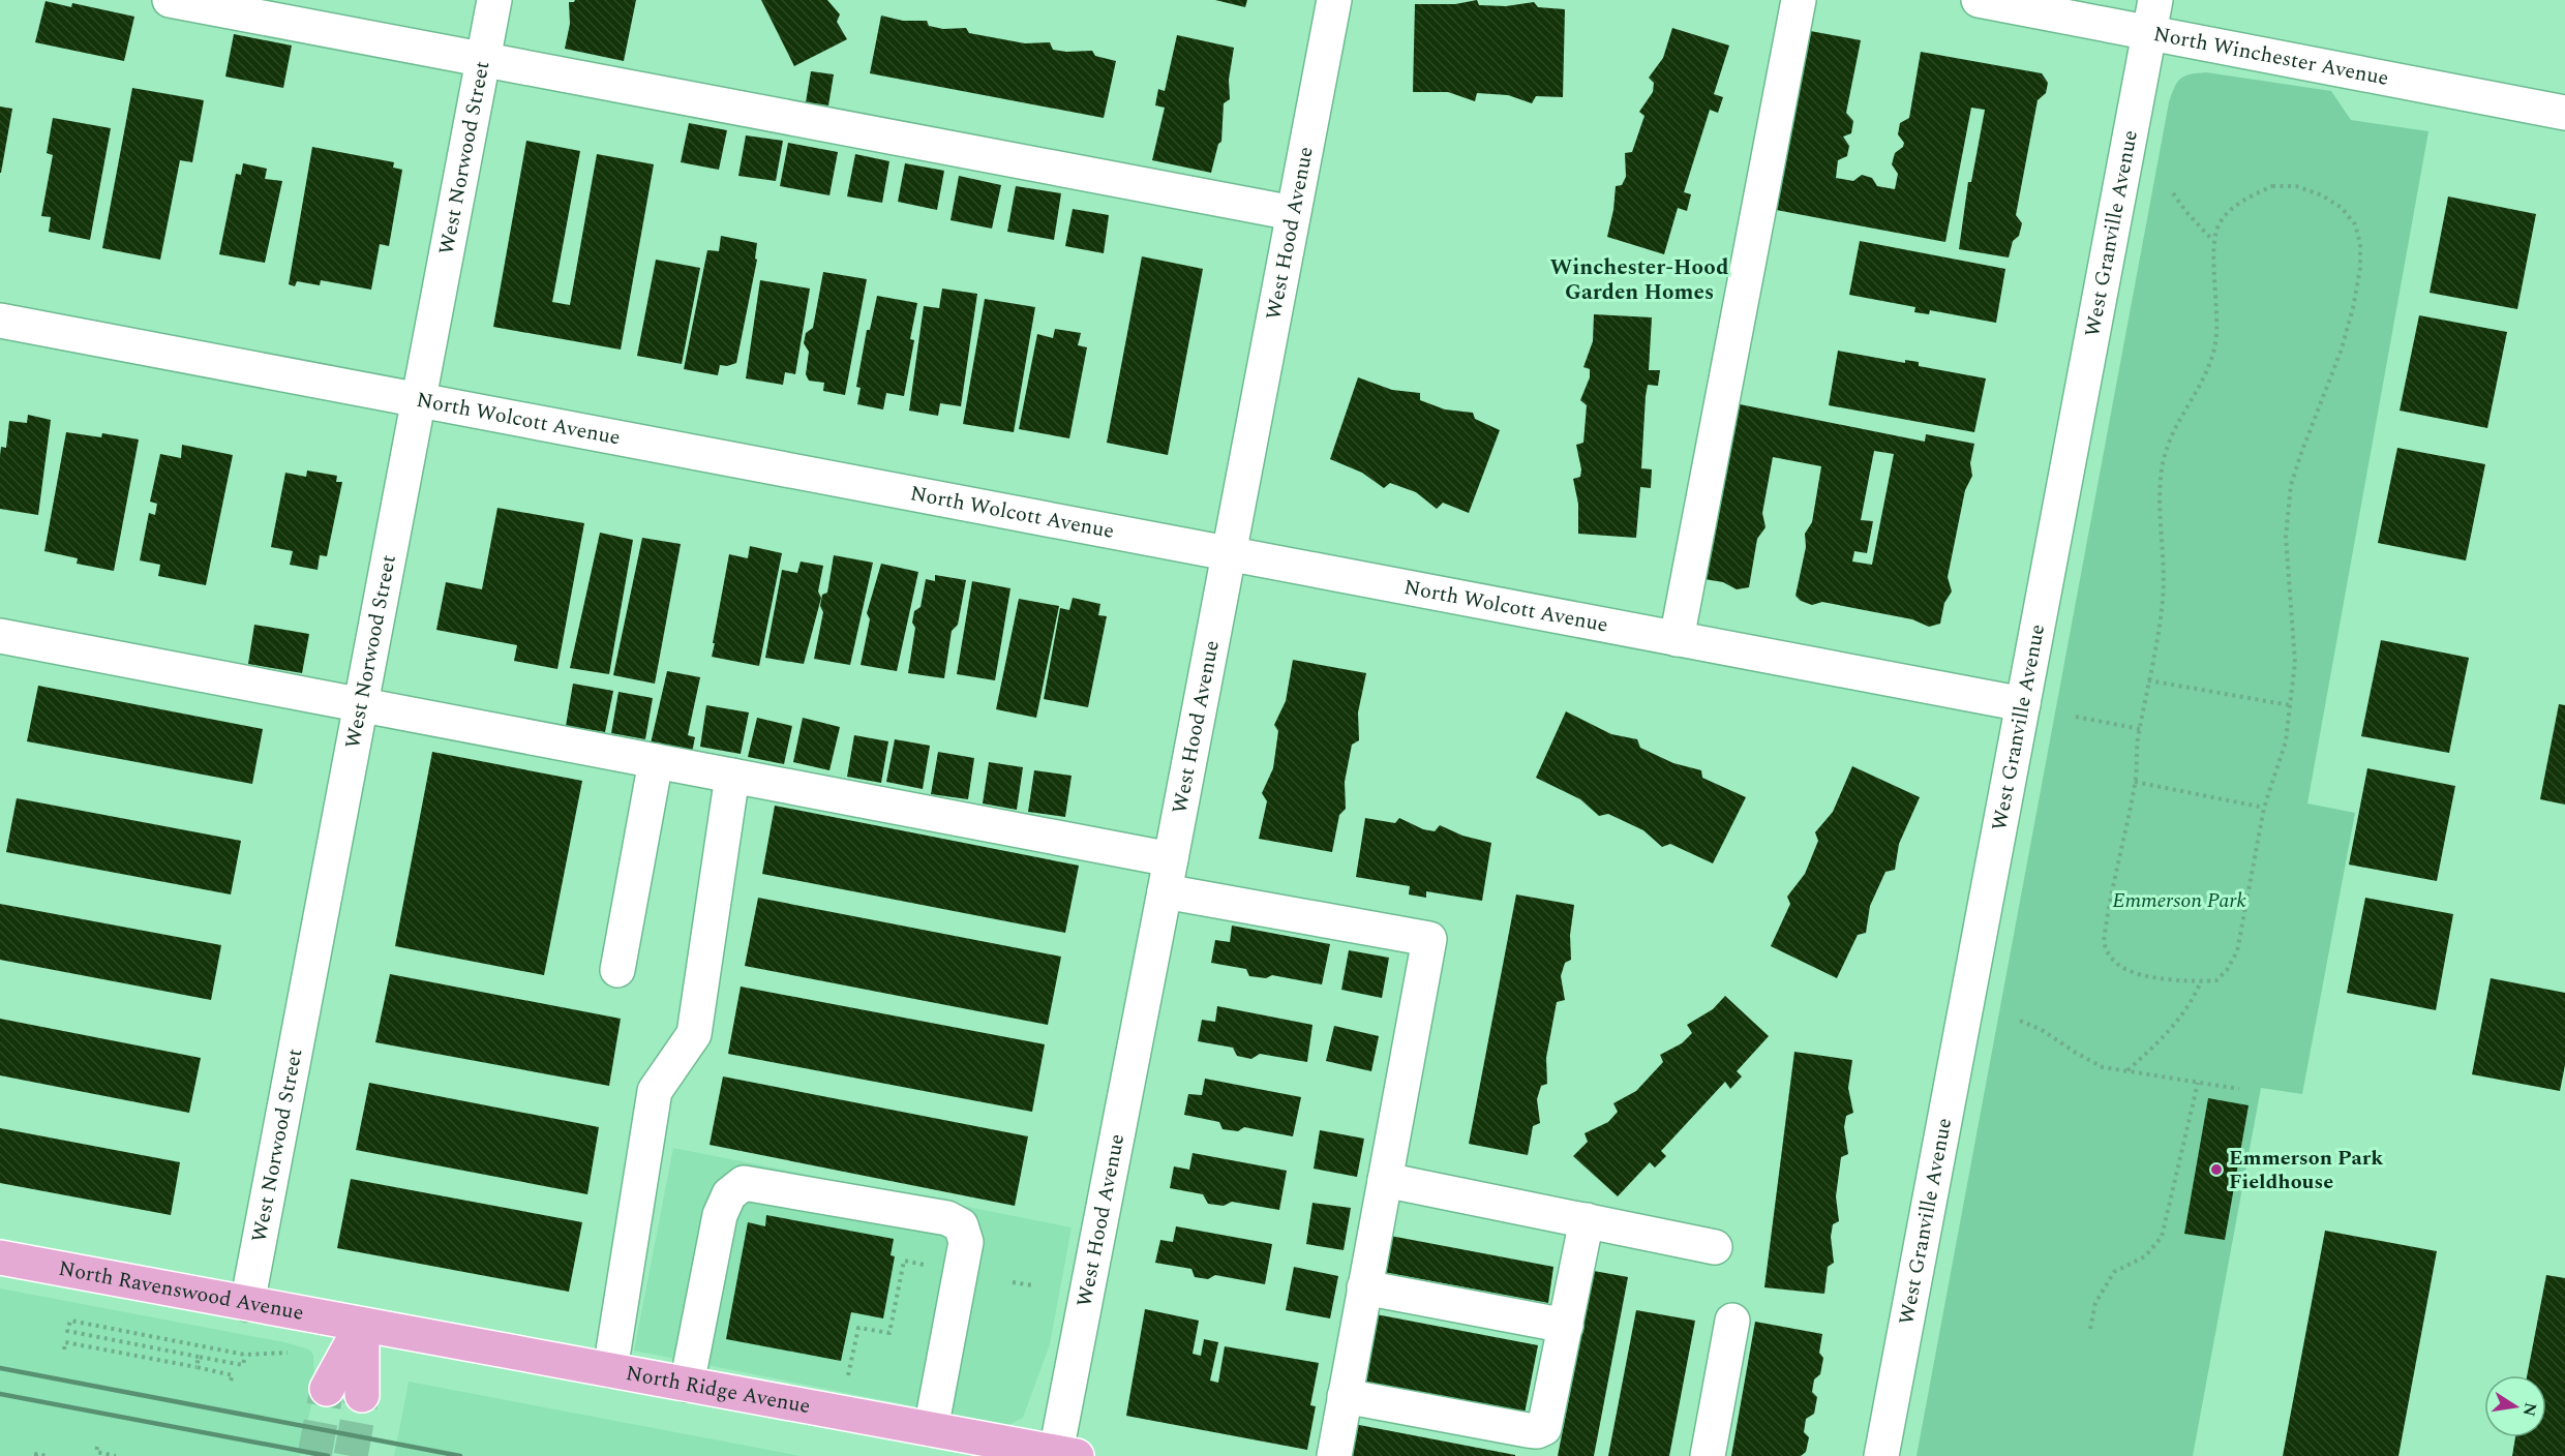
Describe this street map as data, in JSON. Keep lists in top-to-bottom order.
{
  "streets": {
    "main road": ["North Ravenswood Avenue", "North Ridge Avenue"],
    "street": [
      "North Winchester Avenue",
      "West Norwood Street",
      "West Hood Avenue",
      "West Granville Avenue",
      "North Wolcott Avenue"
    ]
  },
  "crossings": [
    ["North Winchester Avenue", "West Granville Avenue"],
    ["West Norwood Street", "North Wolcott Avenue"],
    ["West Norwood Street", "North Ravenswood Avenue"],
    ["West Hood Avenue", "North Wolcott Avenue"],
    ["West Hood Avenue", "North Ridge Avenue"],
    ["West Granville Avenue", "North Wolcott Avenue"],
    ["North Ravenswood Avenue", "North Ridge Avenue"]
  ],
  "districts": ["Winchester-Hood Garden Homes"],
  "parks": ["Emmerson Park"],
  "places": ["Emmerson Park Fieldhouse"],
  "north": "right"
}
